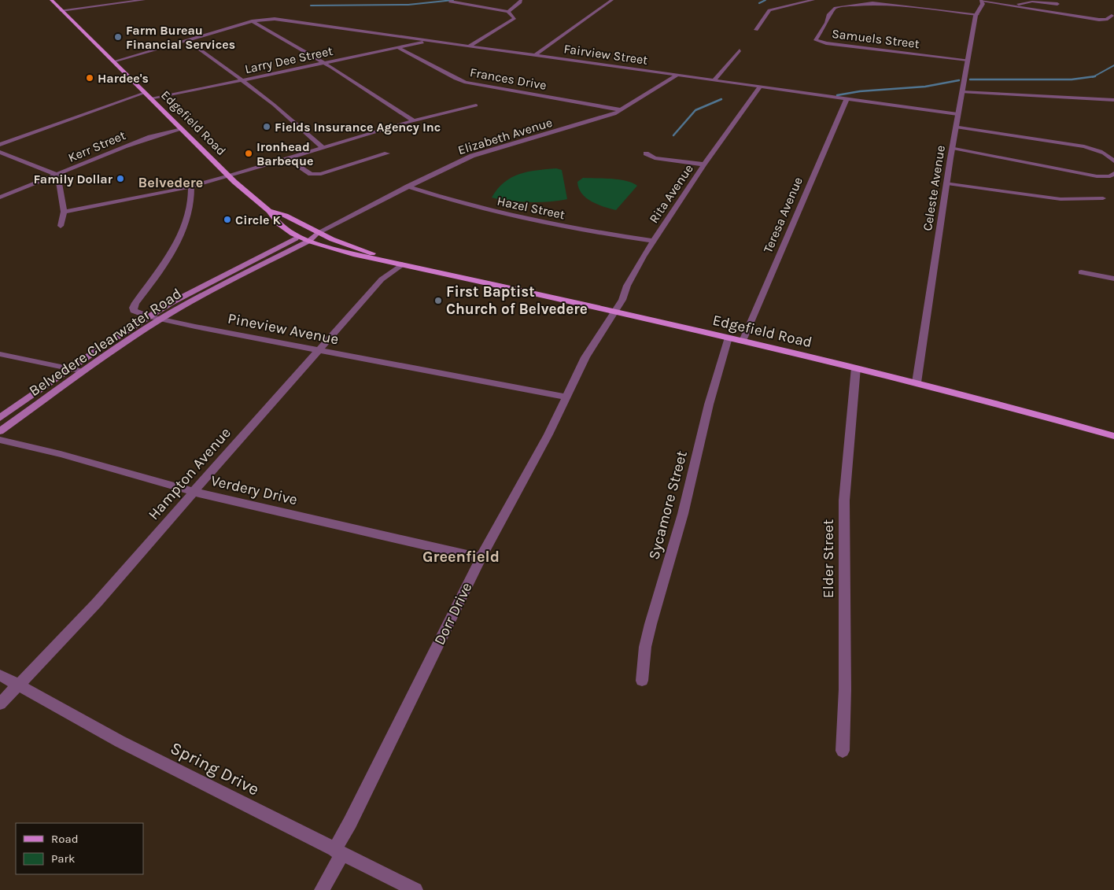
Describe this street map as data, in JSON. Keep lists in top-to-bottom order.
{
  "streets": {
    "main road": ["Edgefield Road", "Belvedere Clearwater Road"],
    "street": [
      "Samuels Street",
      "Fairview Street",
      "Larry Dee Street",
      "Frances Drive",
      "Elizabeth Avenue",
      "Kerr Street",
      "Celeste Avenue",
      "Rita Avenue",
      "Hazel Street",
      "Teresa Avenue",
      "Pineview Avenue",
      "Hampton Avenue",
      "Verdery Drive",
      "Sycamore Street",
      "Elder Street",
      "Dorr Drive",
      "Spring Drive"
    ]
  },
  "crossings": [
    ["Samuels Street", "Celeste Avenue"],
    ["Fairview Street", "Larry Dee Street"],
    ["Fairview Street", "Edgefield Road"],
    ["Fairview Street", "Elizabeth Avenue"],
    ["Fairview Street", "Celeste Avenue"],
    ["Fairview Street", "Rita Avenue"],
    ["Fairview Street", "Teresa Avenue"],
    ["Larry Dee Street", "Frances Drive"],
    ["Larry Dee Street", "Edgefield Road"],
    ["Frances Drive", "Elizabeth Avenue"],
    ["Edgefield Road", "Elizabeth Avenue"],
    ["Edgefield Road", "Kerr Street"],
    ["Edgefield Road", "Celeste Avenue"],
    ["Edgefield Road", "Rita Avenue"],
    ["Edgefield Road", "Teresa Avenue"],
    ["Edgefield Road", "Belvedere Clearwater Road"],
    ["Edgefield Road", "Hampton Avenue"],
    ["Edgefield Road", "Sycamore Street"],
    ["Edgefield Road", "Elder Street"],
    ["Edgefield Road", "Dorr Drive"],
    ["Elizabeth Avenue", "Hazel Street"],
    ["Elizabeth Avenue", "Belvedere Clearwater Road"],
    ["Rita Avenue", "Hazel Street"],
    ["Rita Avenue", "Dorr Drive"],
    ["Pineview Avenue", "Belvedere Clearwater Road"],
    ["Pineview Avenue", "Hampton Avenue"],
    ["Pineview Avenue", "Dorr Drive"],
    ["Hampton Avenue", "Verdery Drive"],
    ["Hampton Avenue", "Spring Drive"],
    ["Verdery Drive", "Dorr Drive"],
    ["Dorr Drive", "Spring Drive"]
  ],
  "districts": ["Belvedere", "Greenfield"],
  "places": [
    "Farm Bureau Financial Services",
    "Hardee's",
    "Fields Insurance Agency Inc",
    "Ironhead Barbeque",
    "Family Dollar",
    "Circle K",
    "First Baptist Church of Belvedere"
  ],
  "legend": ["Road", "Park"]
}
